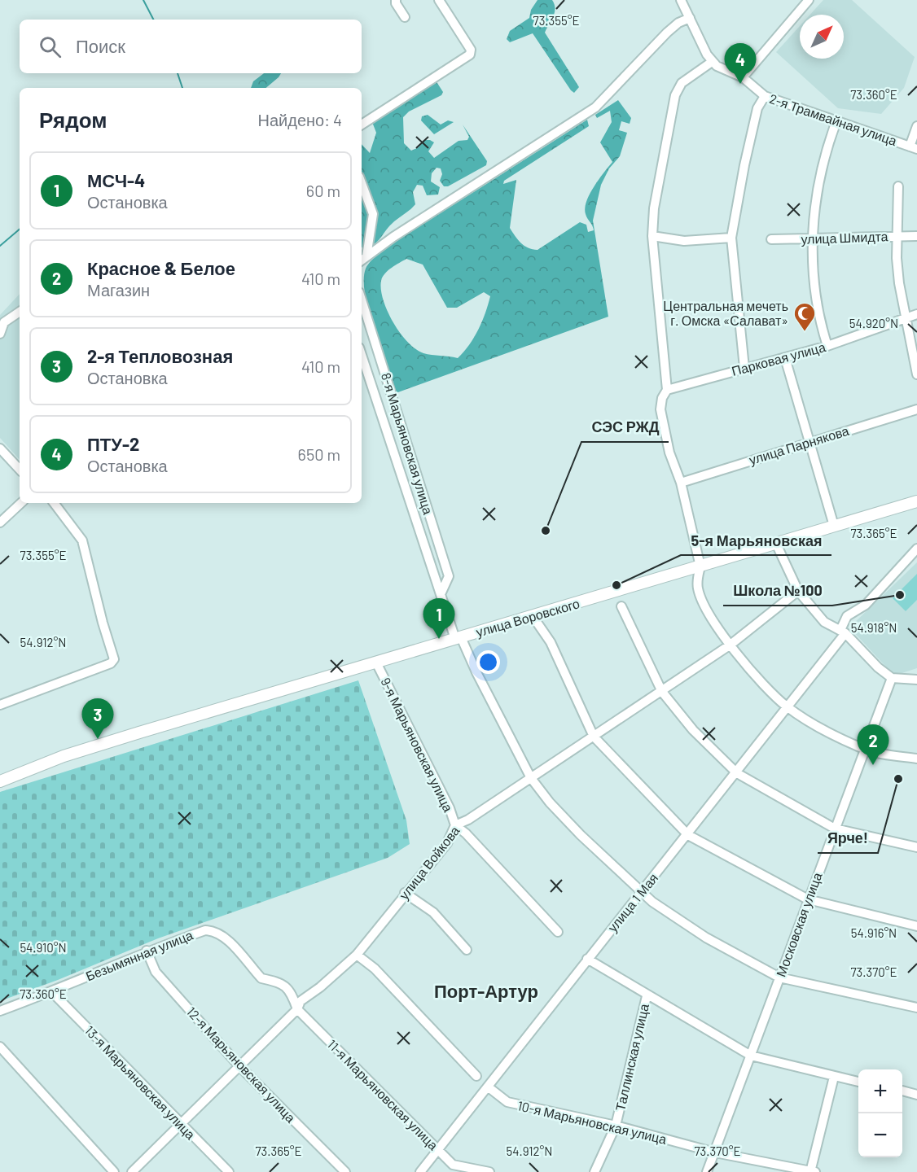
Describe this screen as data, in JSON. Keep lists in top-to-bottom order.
{
  "streets": {
    "main road": ["улица Воровского"],
    "street": [
      "2-я Трамвайная улица",
      "улица Шмидта",
      "Парковая улица",
      "8-я Марьяновская улица",
      "улица Парнякова",
      "9-я Марьяновская улица",
      "улица Войкова",
      "улица 1 Мая",
      "Московская улица",
      "Безымянная улица",
      "Таллинская улица",
      "12-я Марьяновская улица",
      "13-я Марьяновская улица",
      "11-я Марьяновская улица",
      "10-я Марьяновская улица"
    ]
  },
  "crossings": [
    ["8-я Марьяновская улица", "улица Воровского"],
    ["8-я Марьяновская улица", "улица Войкова"],
    ["8-я Марьяновская улица", "улица 1 Мая"],
    ["8-я Марьяновская улица", "Московская улица"],
    ["улица Воровского", "9-я Марьяновская улица"],
    ["9-я Марьяновская улица", "улица Войкова"],
    ["улица Войкова", "12-я Марьяновская улица"],
    ["улица Войкова", "13-я Марьяновская улица"],
    ["улица Войкова", "11-я Марьяновская улица"],
    ["улица 1 Мая", "11-я Марьяновская улица"],
    ["улица 1 Мая", "10-я Марьяновская улица"],
    ["Московская улица", "10-я Марьяновская улица"],
    ["Безымянная улица", "12-я Марьяновская улица"],
    ["Безымянная улица", "13-я Марьяновская улица"],
    ["Безымянная улица", "11-я Марьяновская улица"],
    ["Таллинская улица", "10-я Марьяновская улица"]
  ],
  "districts": ["Порт-Артур"],
  "places": {
    "mosque": ["Центральная мечеть г. Омска «Салават»"],
    "other": [
      "СЭС РЖД",
      "5-я Марьяновская",
      "Школа №100",
      "Ярче!"
    ]
  },
  "north": "top right",
  "page": {
    "search": "Поиск",
    "pins": [
      "4",
      "1",
      "3",
      "2"
    ],
    "heading": ["Рядом", "Найдено: 4"],
    "list": [
      {
        "mark": "1",
        "name": "МСЧ-4",
        "note": "Остановка",
        "value": "60 m"
      },
      {
        "mark": "2",
        "name": "Красное & Белое",
        "note": "Магазин",
        "value": "410 m"
      },
      {
        "mark": "3",
        "name": "2-я Тепловозная",
        "note": "Остановка",
        "value": "410 m"
      },
      {
        "mark": "4",
        "name": "ПТУ-2",
        "note": "Остановка",
        "value": "650 m"
      }
    ],
    "map_buttons": ["+", "−"]
  },
  "coordinates": [
    "73.355°E",
    "73.360°E",
    "54.920°N",
    "73.365°E",
    "54.918°N",
    "54.912°N",
    "54.916°N",
    "54.910°N",
    "73.370°E"
  ]
}
